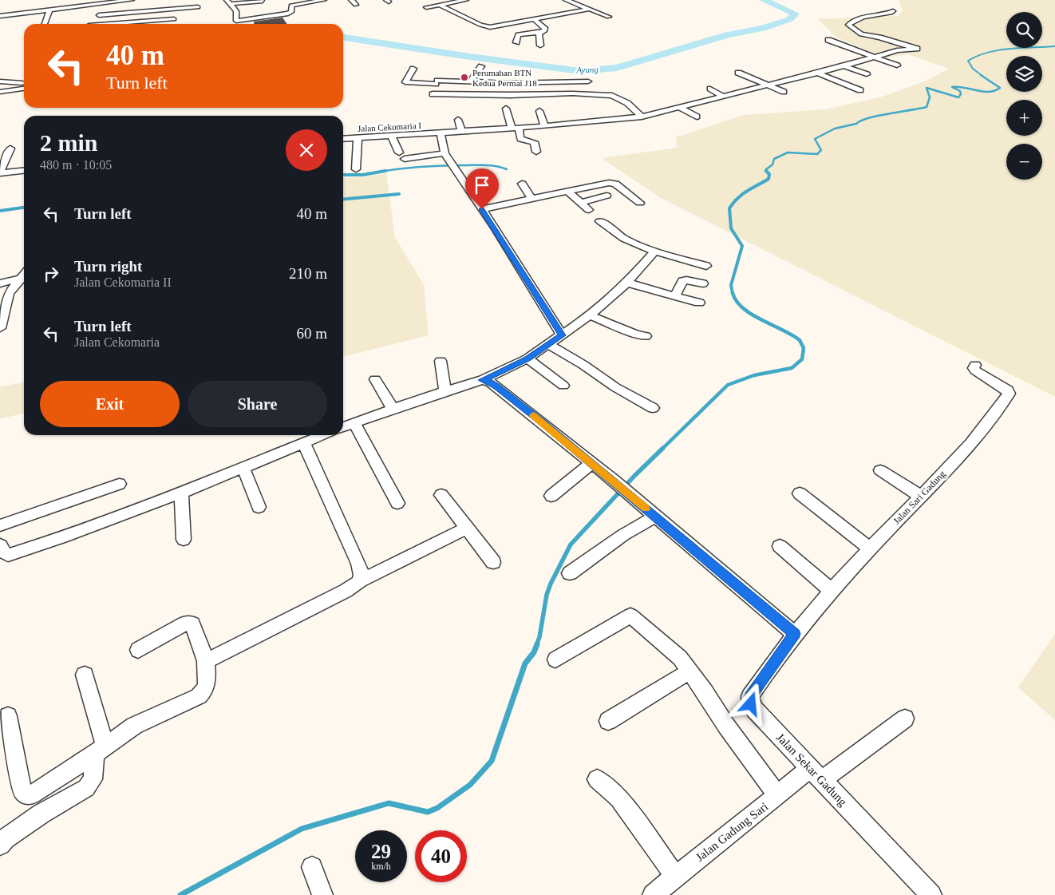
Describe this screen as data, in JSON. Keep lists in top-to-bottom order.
{
  "streets": {
    "street": [
      "Jalan Cekomaria I",
      "Jalan Sari Gadung",
      "Jalan Sekar Gadung",
      "Jalan Gadung Sari"
    ]
  },
  "crossings": [
    ["Jalan Sari Gadung", "Jalan Sekar Gadung"],
    ["Jalan Sekar Gadung", "Jalan Gadung Sari"]
  ],
  "water": ["Ayung"],
  "places": ["Perumahan BTN Kedua Permai J18"],
  "page": {
    "map_buttons": ["+", "−"],
    "turn": ["40 m", "Turn left"],
    "heading": ["2 min", "480 m · 10:05"],
    "list": [
      {
        "name": "Turn left",
        "value": "40 m"
      },
      {
        "name": "Turn right",
        "note": "Jalan Cekomaria II",
        "value": "210 m"
      },
      {
        "name": "Turn left",
        "note": "Jalan Cekomaria",
        "value": "60 m"
      }
    ],
    "buttons": ["Exit", "Share"],
    "speed": "29 km/h",
    "limit": "40"
  }
}
